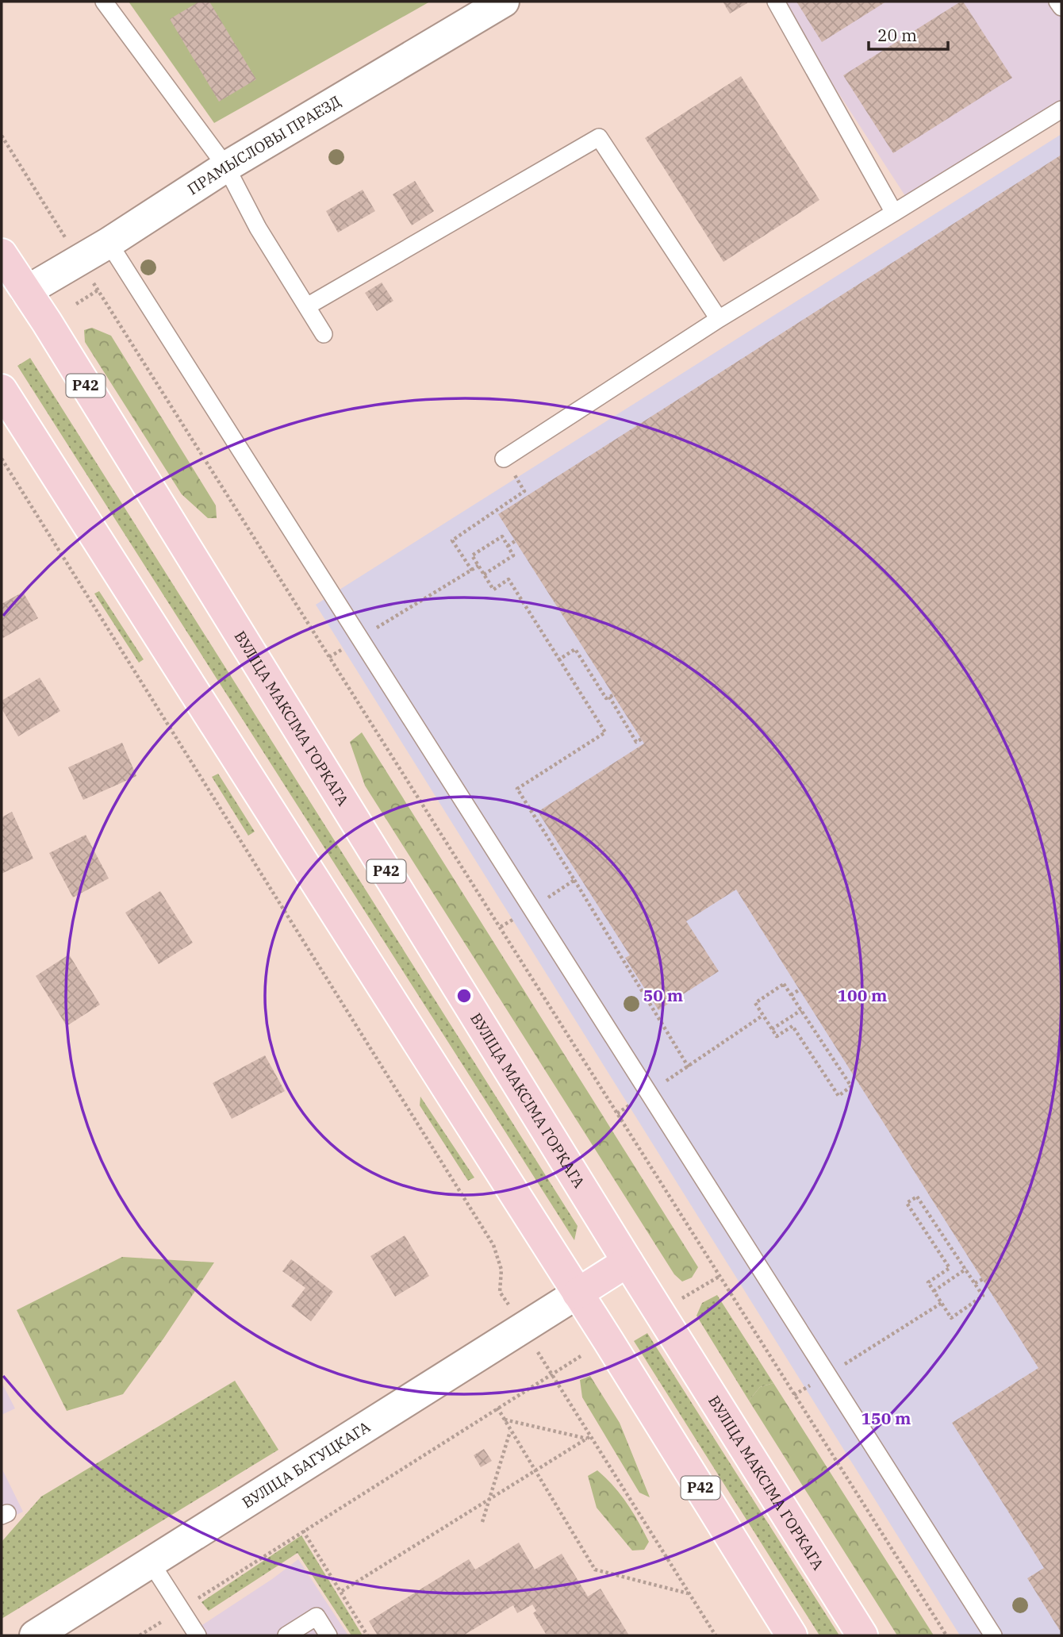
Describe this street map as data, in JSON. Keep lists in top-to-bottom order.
{
  "streets": {
    "main road": [
      "ПРАМЫСЛОВЫ ПРАЕЗД",
      "Р42",
      "ВУЛІЦА МАКСІМА ГОРКАГА",
      "ВУЛІЦА БАГУЦКАГА"
    ]
  },
  "crossings": [
    ["ПРАМЫСЛОВЫ ПРАЕЗД", "ВУЛІЦА МАКСІМА ГОРКАГА"],
    ["Р42", "ВУЛІЦА БАГУЦКАГА"]
  ],
  "scale_bar": "20 m",
  "rings": ["50 m", "100 m", "150 m"]
}
